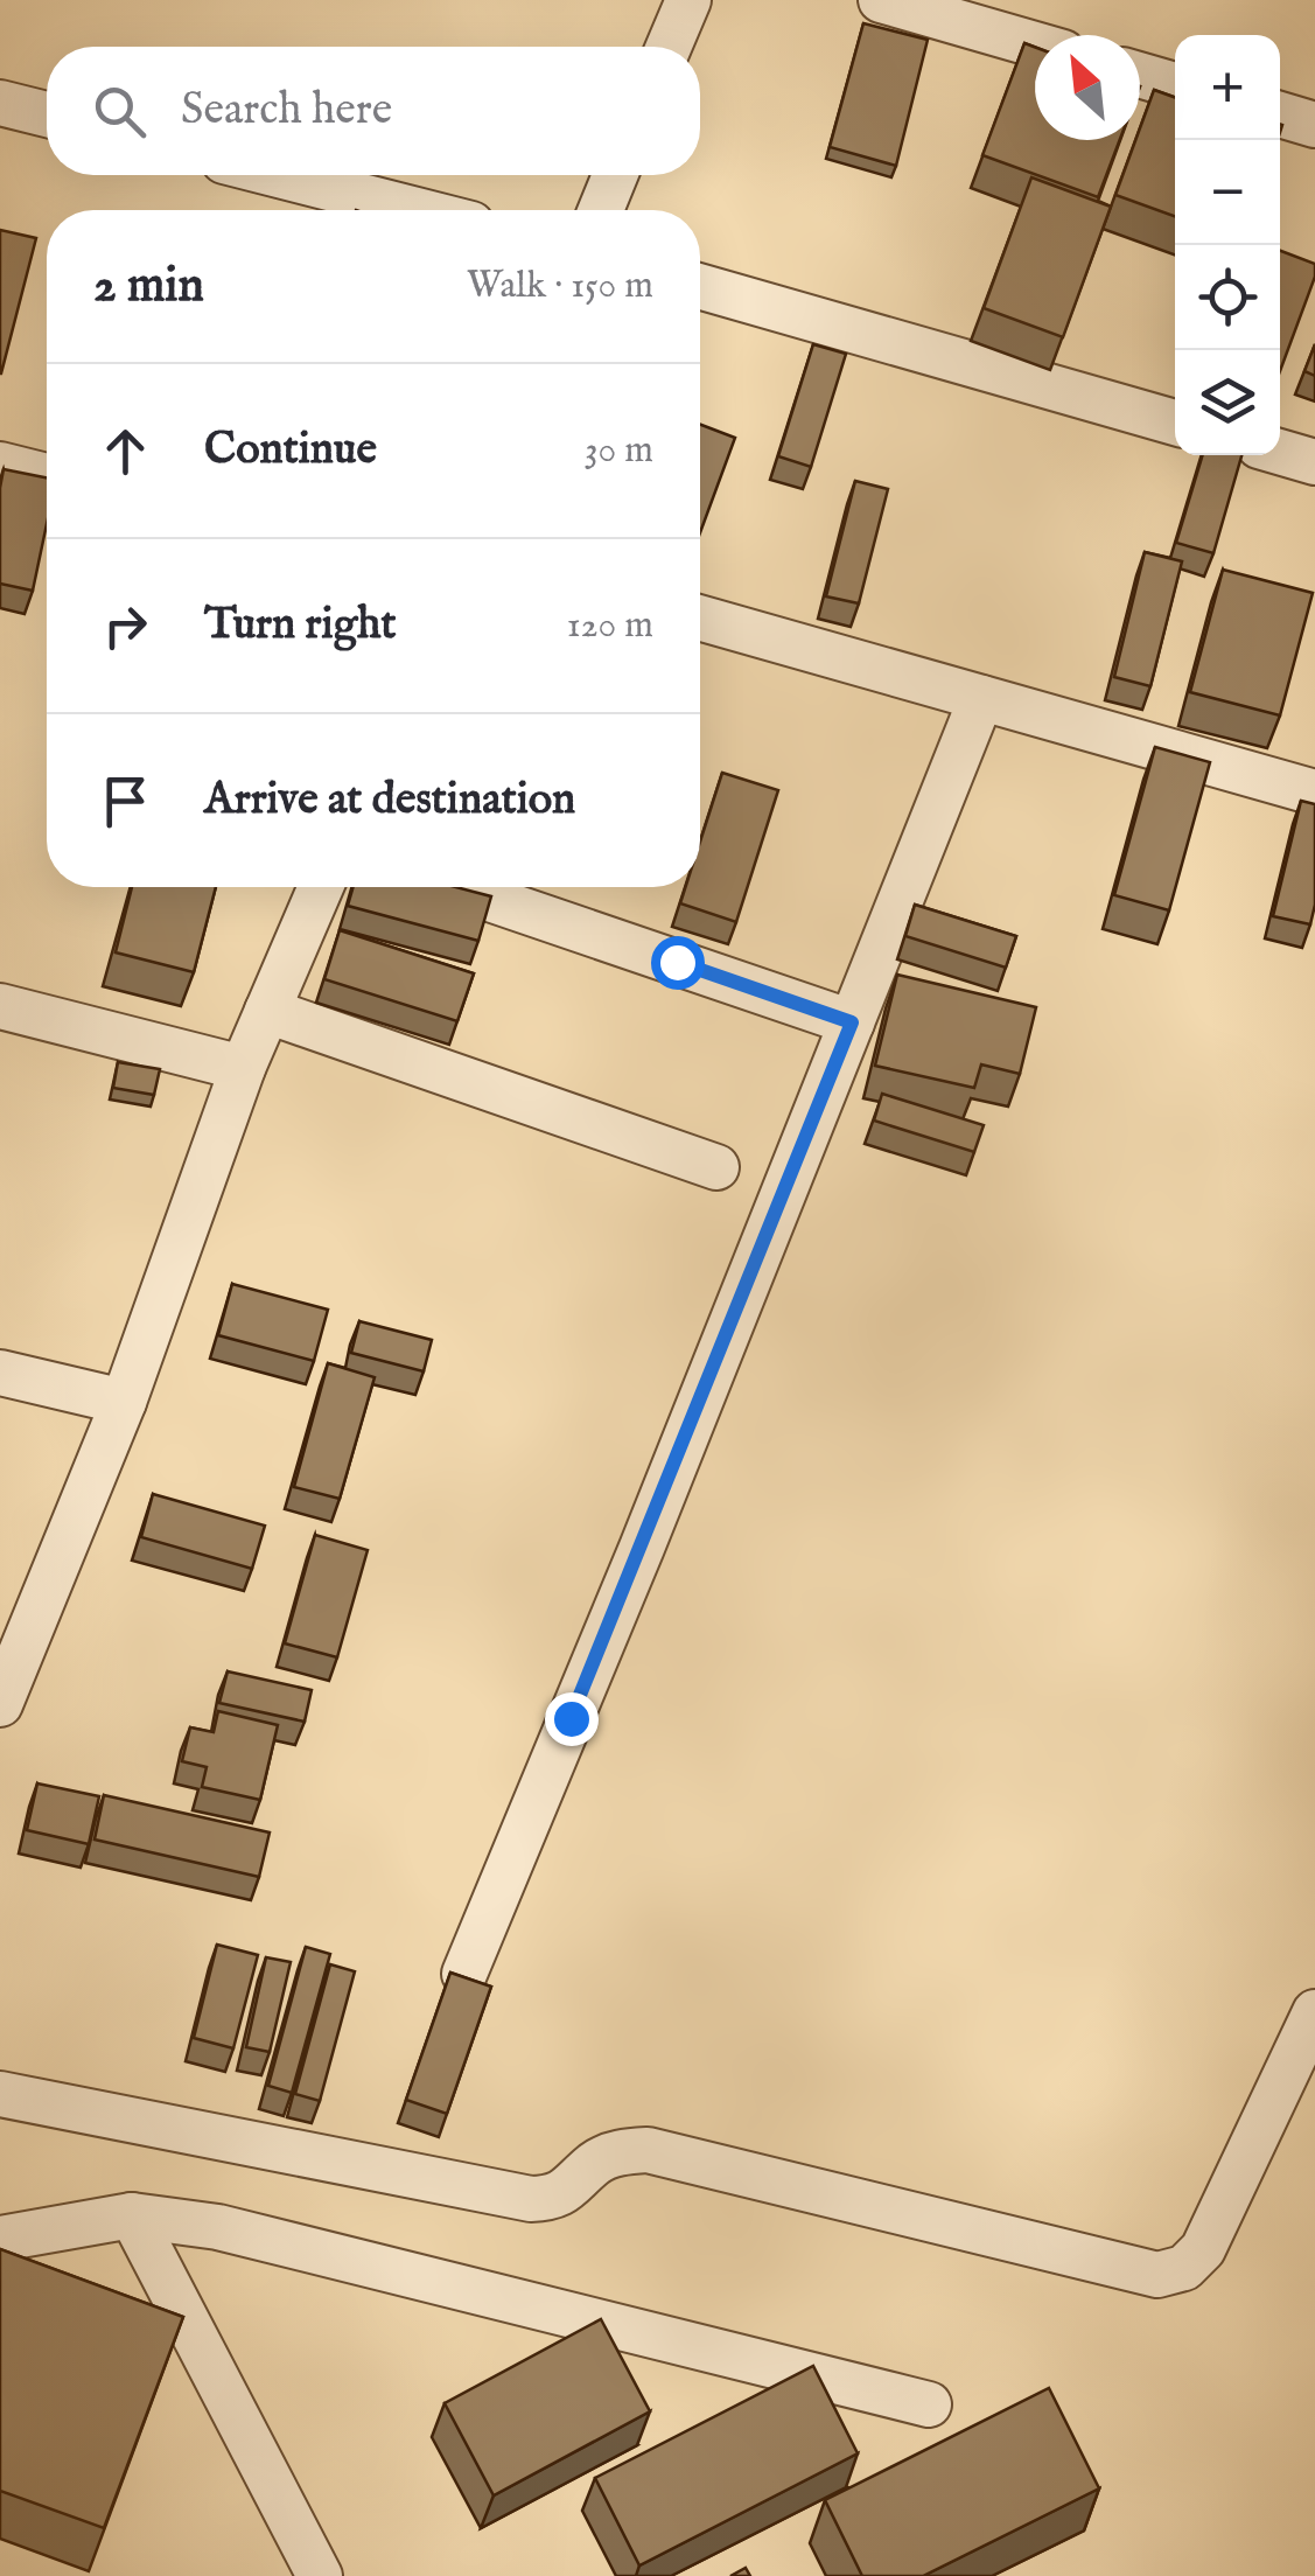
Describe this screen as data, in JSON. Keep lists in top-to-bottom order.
{
  "north": "top left",
  "page": {
    "map_buttons": ["+", "−"],
    "search": "Search here",
    "heading": ["2 min", "Walk · 150 m"],
    "list": [
      ["Continue", "30 m"],
      ["Turn right", "120 m"],
      "Arrive at destination"
    ]
  }
}
